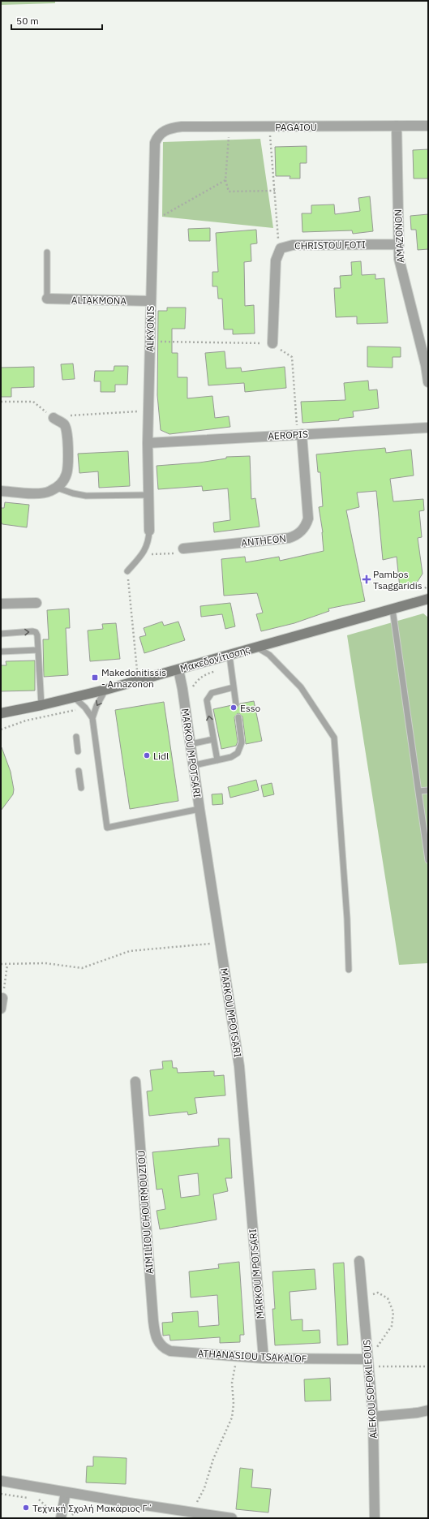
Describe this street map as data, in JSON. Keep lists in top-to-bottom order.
{
  "streets": {
    "main road": ["Μακεδονίτισσης"],
    "street": [
      "PAGAIOU",
      "AMAZONON",
      "CHRISTOU FOTI",
      "ALIAKMONA",
      "ALKYONIS",
      "AEROPIS",
      "ANTHEON",
      "MARKOU MPOTSARI",
      "AIMILIOU CHOURMOUZIOU",
      "ATHANASIOU TSAKALOF",
      "ALEKOU SOFOKLEOUS"
    ]
  },
  "crossings": [
    ["PAGAIOU", "AMAZONON"],
    ["PAGAIOU", "ALKYONIS"],
    ["AMAZONON", "CHRISTOU FOTI"],
    ["ALIAKMONA", "ALKYONIS"],
    ["ALKYONIS", "AEROPIS"],
    ["AEROPIS", "ANTHEON"],
    ["Μακεδονίτισσης", "MARKOU MPOTSARI"],
    ["MARKOU MPOTSARI", "ATHANASIOU TSAKALOF"],
    ["AIMILIOU CHOURMOUZIOU", "ATHANASIOU TSAKALOF"],
    ["ATHANASIOU TSAKALOF", "ALEKOU SOFOKLEOUS"]
  ],
  "places": {
    "health": ["Pambos Tsaggaridis"],
    "transit": ["Makedonitissis - Amazonon"],
    "other": ["Esso", "Lidl", "Τεχνική Σχολή Μακάριος Γ΄"]
  },
  "scale_bar": "50 m"
}
